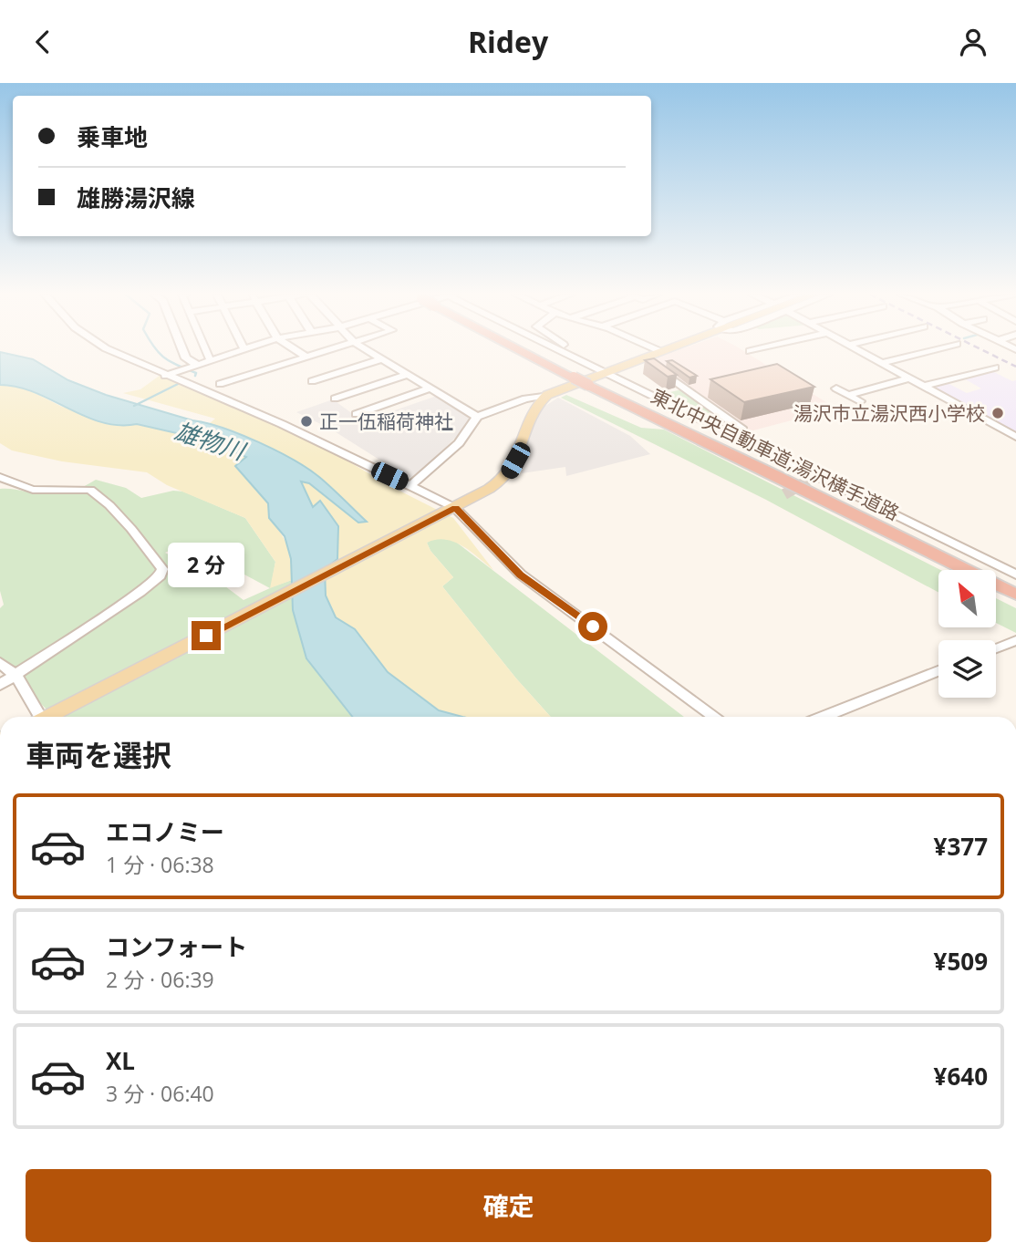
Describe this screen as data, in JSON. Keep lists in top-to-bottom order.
{
  "streets": {
    "highway": ["東北中央自動車道;湯沢横手道路"]
  },
  "water": ["雄物川"],
  "places": ["湯沢市立湯沢西小学校", "正一伍稲荷神社"],
  "north": "top left",
  "page": {
    "header": "Ridey",
    "banner": ["乗車地", "雄勝湯沢線"],
    "bubble": "2 分",
    "heading": "車両を選択",
    "list": [
      {
        "name": "エコノミー",
        "note": "1 分 · 06:38",
        "value": "¥377"
      },
      {
        "name": "コンフォート",
        "note": "2 分 · 06:39",
        "value": "¥509"
      },
      {
        "name": "XL",
        "note": "3 分 · 06:40",
        "value": "¥640"
      }
    ],
    "buttons": "確定"
  }
}
